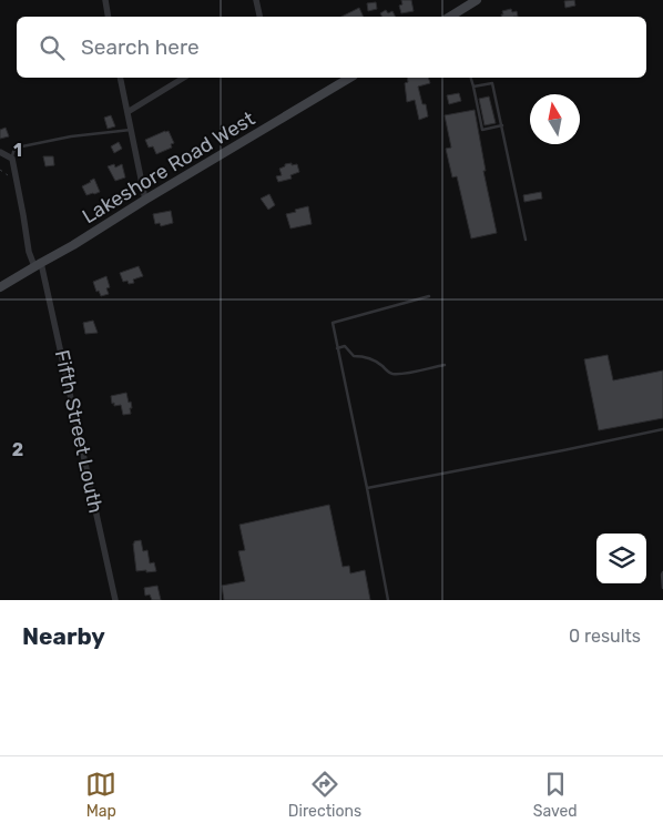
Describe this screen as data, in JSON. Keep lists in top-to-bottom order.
{
  "streets": {
    "main road": ["Lakeshore Road West"],
    "street": ["Fifth Street Louth"]
  },
  "crossings": [
    ["Lakeshore Road West", "Fifth Street Louth"]
  ],
  "north": "top",
  "page": {
    "search": "Search here",
    "heading": ["Nearby", "0 results"],
    "nav": ["Map", "Directions", "Saved"]
  },
  "grid": {
    "rows": ["1", "2"]
  }
}
